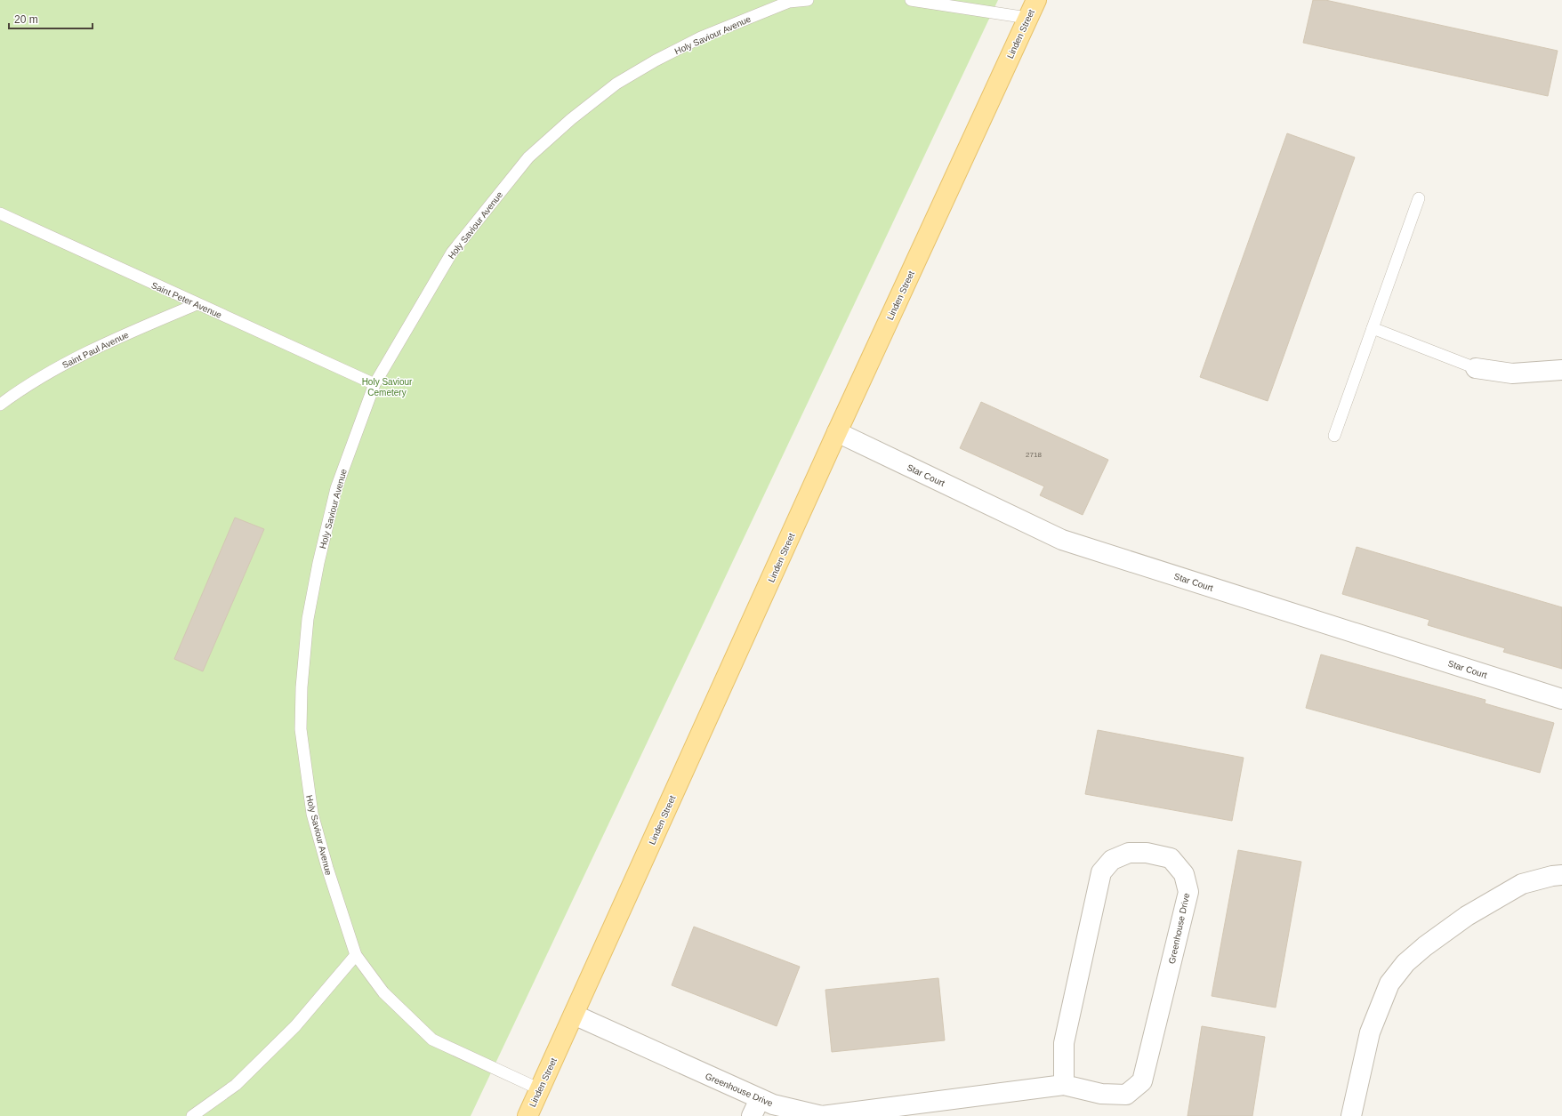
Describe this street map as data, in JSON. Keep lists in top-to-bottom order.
{
  "streets": {
    "main road": ["Linden Street"],
    "street": ["Star Court", "Greenhouse Drive"],
    "lane": ["Holy Saviour Avenue", "Saint Peter Avenue", "Saint Paul Avenue"]
  },
  "crossings": [
    ["Linden Street", "Holy Saviour Avenue"],
    ["Linden Street", "Star Court"],
    ["Linden Street", "Greenhouse Drive"],
    ["Holy Saviour Avenue", "Saint Peter Avenue"],
    ["Saint Peter Avenue", "Saint Paul Avenue"]
  ],
  "parks": ["Holy Saviour Cemetery"],
  "house_numbers": ["2718"],
  "scale_bar": "20 m"
}
